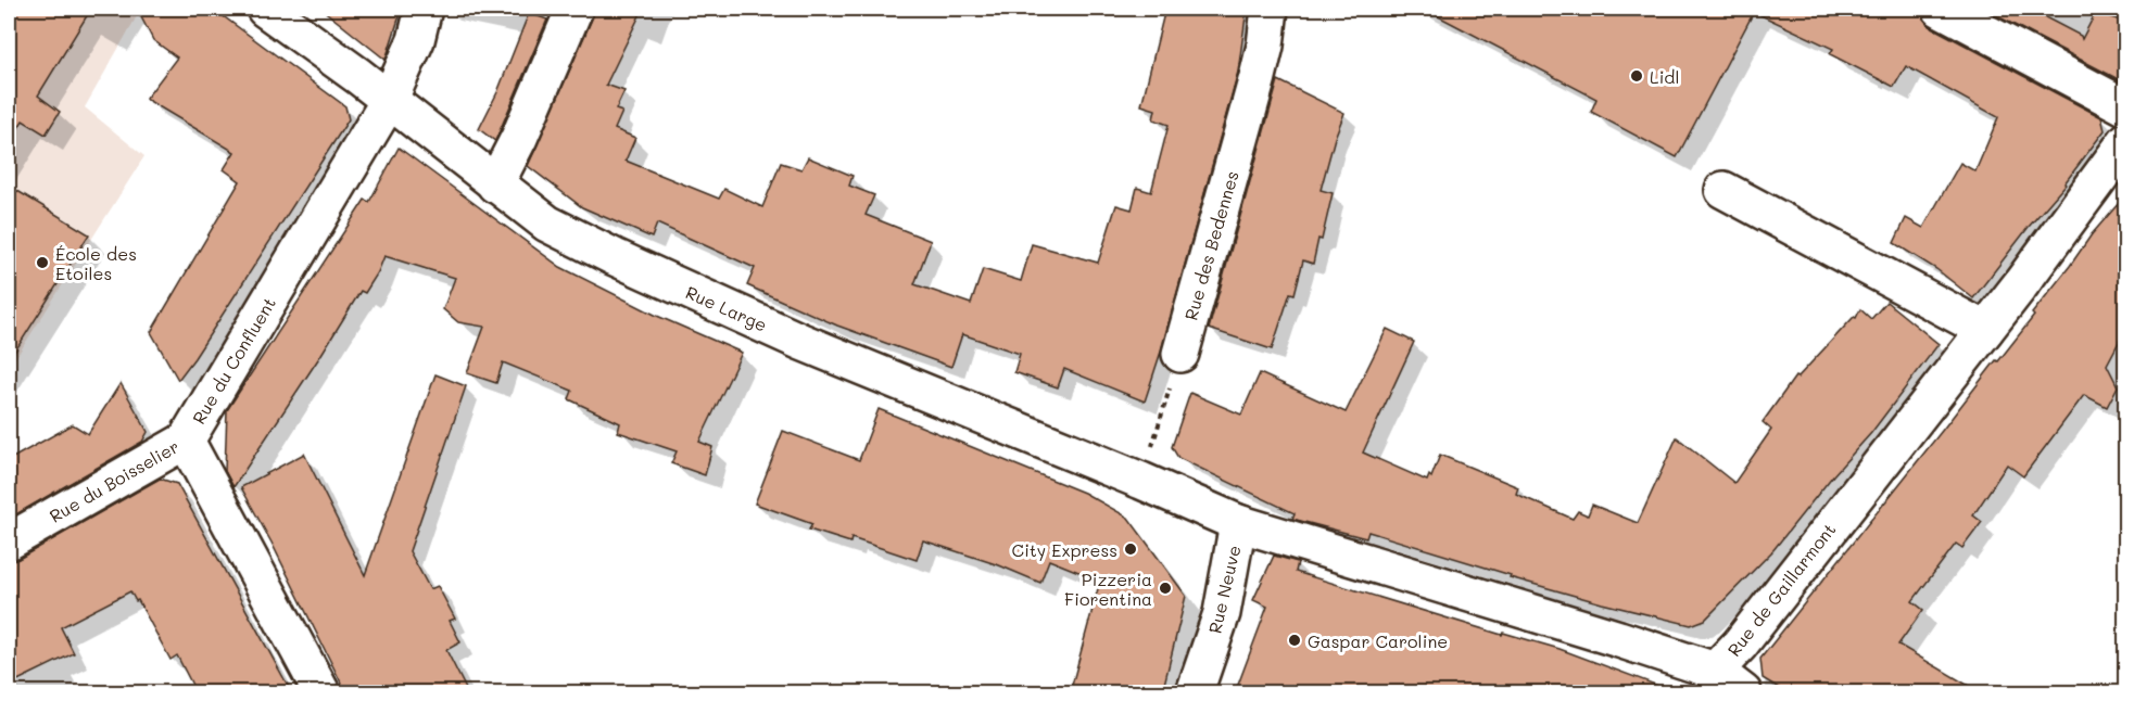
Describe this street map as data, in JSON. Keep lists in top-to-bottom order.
{
  "streets": {
    "street": [
      "Rue des Bedennes",
      "Rue Large",
      "Rue du Confluent",
      "Rue du Boisselier",
      "Rue Neuve",
      "Rue de Gaillarmont"
    ]
  },
  "crossings": [
    ["Rue Large", "Rue du Confluent"],
    ["Rue Large", "Rue Neuve"],
    ["Rue Large", "Rue de Gaillarmont"],
    ["Rue du Confluent", "Rue du Boisselier"],
    ["Rue Neuve", "Rue de Gaillarmont"]
  ],
  "places": [
    "Lidl",
    "École des Etoiles",
    "City Express",
    "Pizzeria Fiorentina",
    "Gaspar Caroline"
  ]
}
